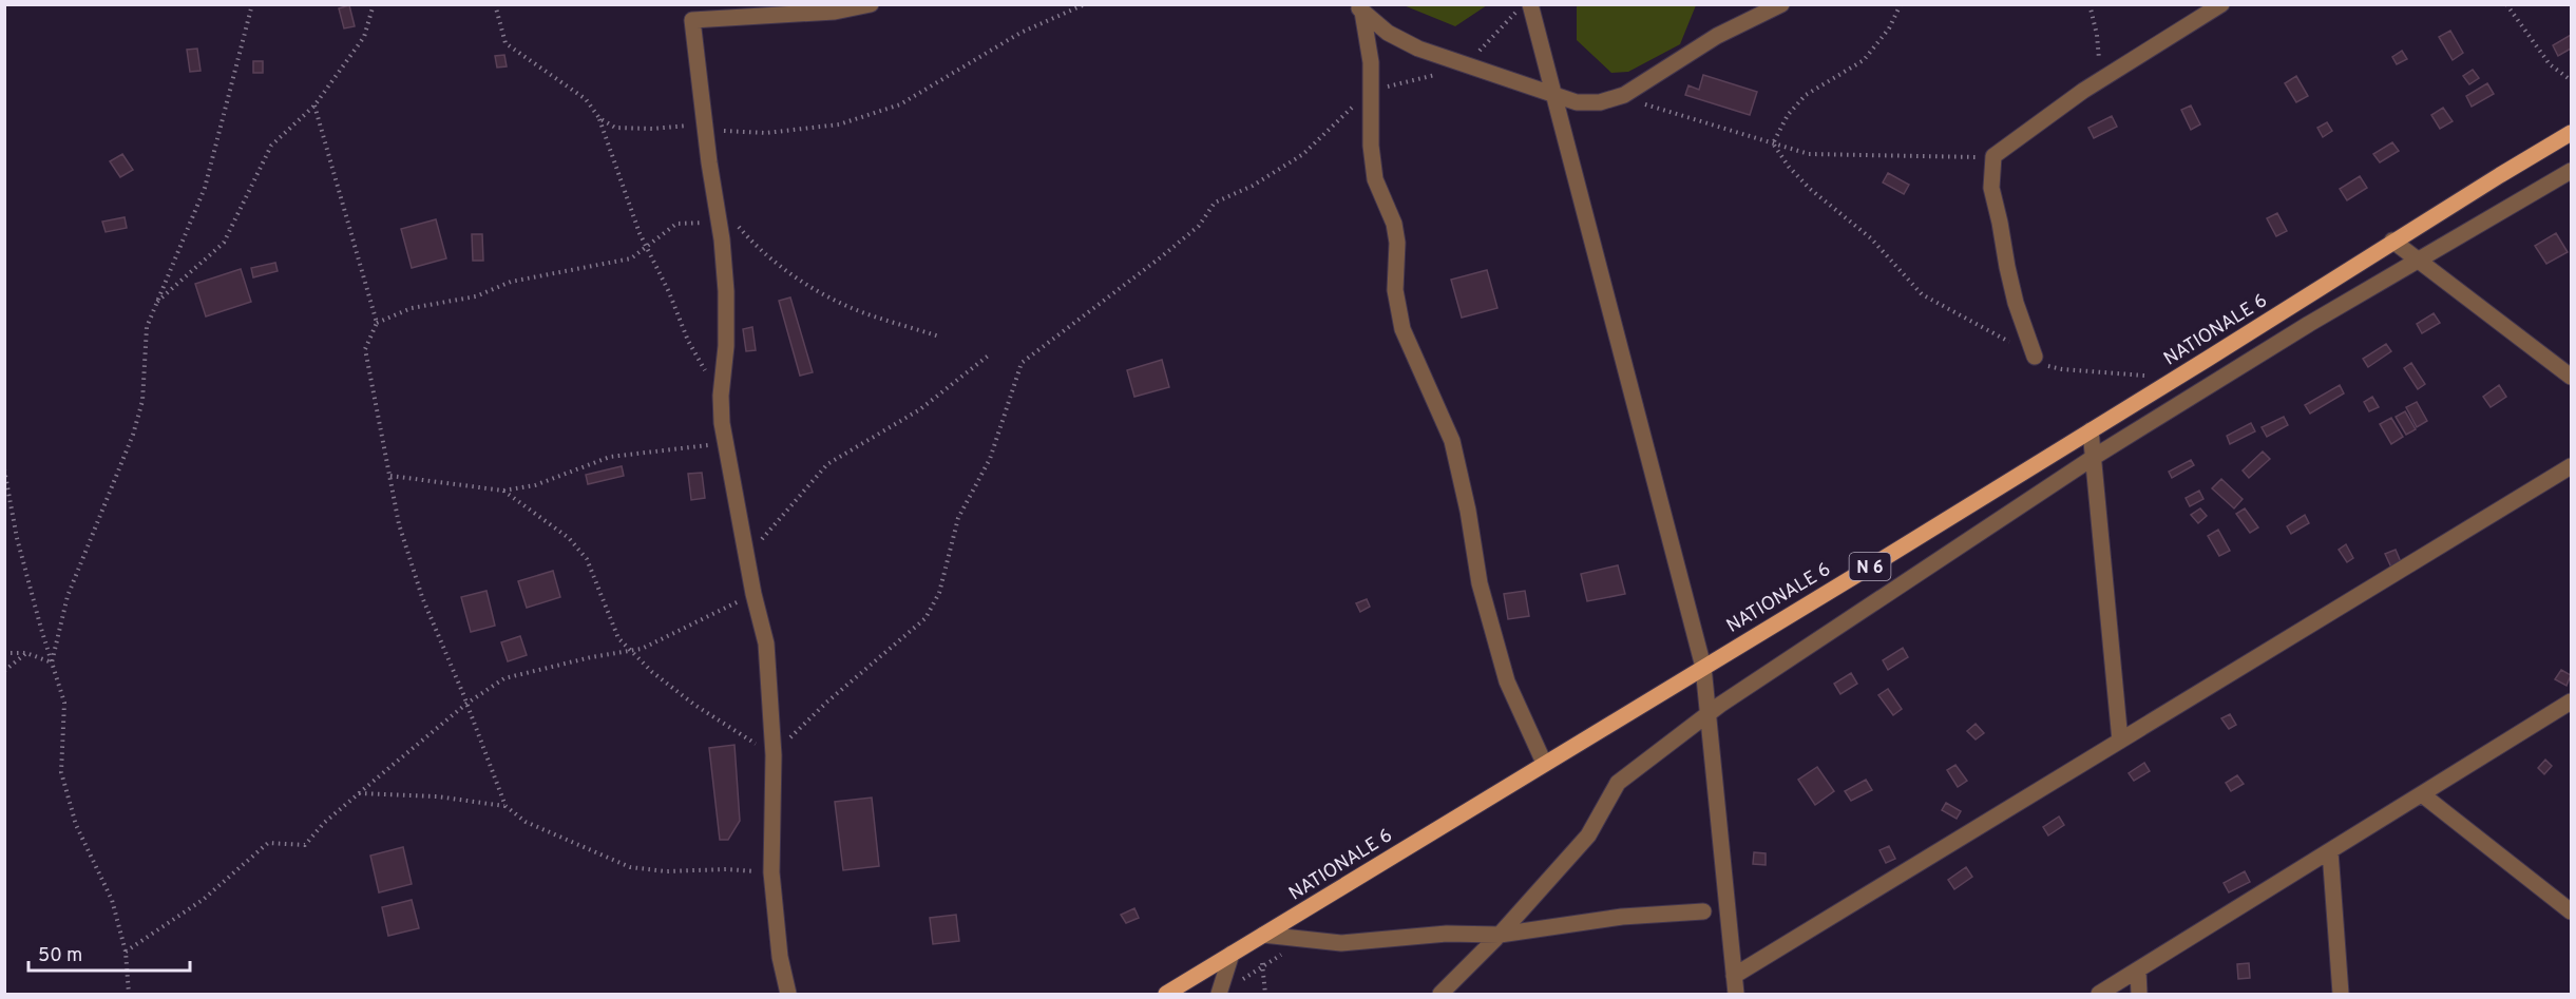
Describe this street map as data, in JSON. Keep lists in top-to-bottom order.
{
  "streets": {
    "main road": ["NATIONALE 6", "N 6"]
  },
  "scale_bar": "50 m"
}
